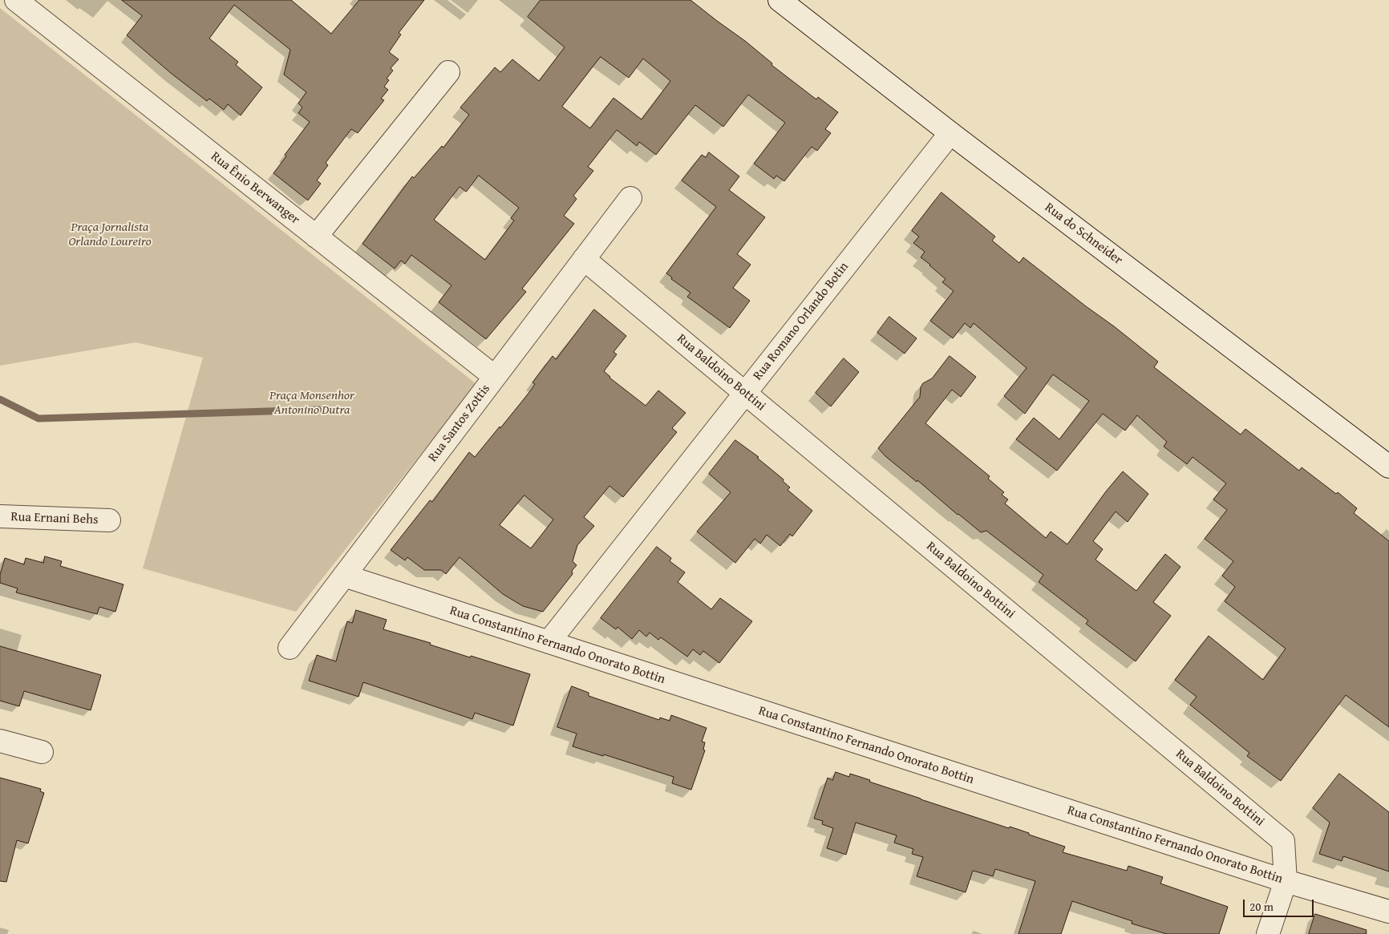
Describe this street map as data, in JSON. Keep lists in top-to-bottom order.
{
  "streets": {
    "street": [
      "Rua Ênio Berwanger",
      "Rua do Schneider",
      "Rua Romano Orlando Botin",
      "Rua Baldoino Bottini",
      "Rua Santos Zottis",
      "Rua Ernani Behs",
      "Rua Constantino Fernando Onorato Bottin"
    ]
  },
  "crossings": [
    ["Rua Ênio Berwanger", "Rua Santos Zottis"],
    ["Rua do Schneider", "Rua Romano Orlando Botin"],
    ["Rua Romano Orlando Botin", "Rua Baldoino Bottini"],
    ["Rua Romano Orlando Botin", "Rua Constantino Fernando Onorato Bottin"],
    ["Rua Baldoino Bottini", "Rua Santos Zottis"],
    ["Rua Baldoino Bottini", "Rua Constantino Fernando Onorato Bottin"],
    ["Rua Santos Zottis", "Rua Constantino Fernando Onorato Bottin"]
  ],
  "parks": ["Praça Jornalista Orlando Loureiro", "Praça Monsenhor Antonino Dutra"],
  "scale_bar": "20 m"
}
